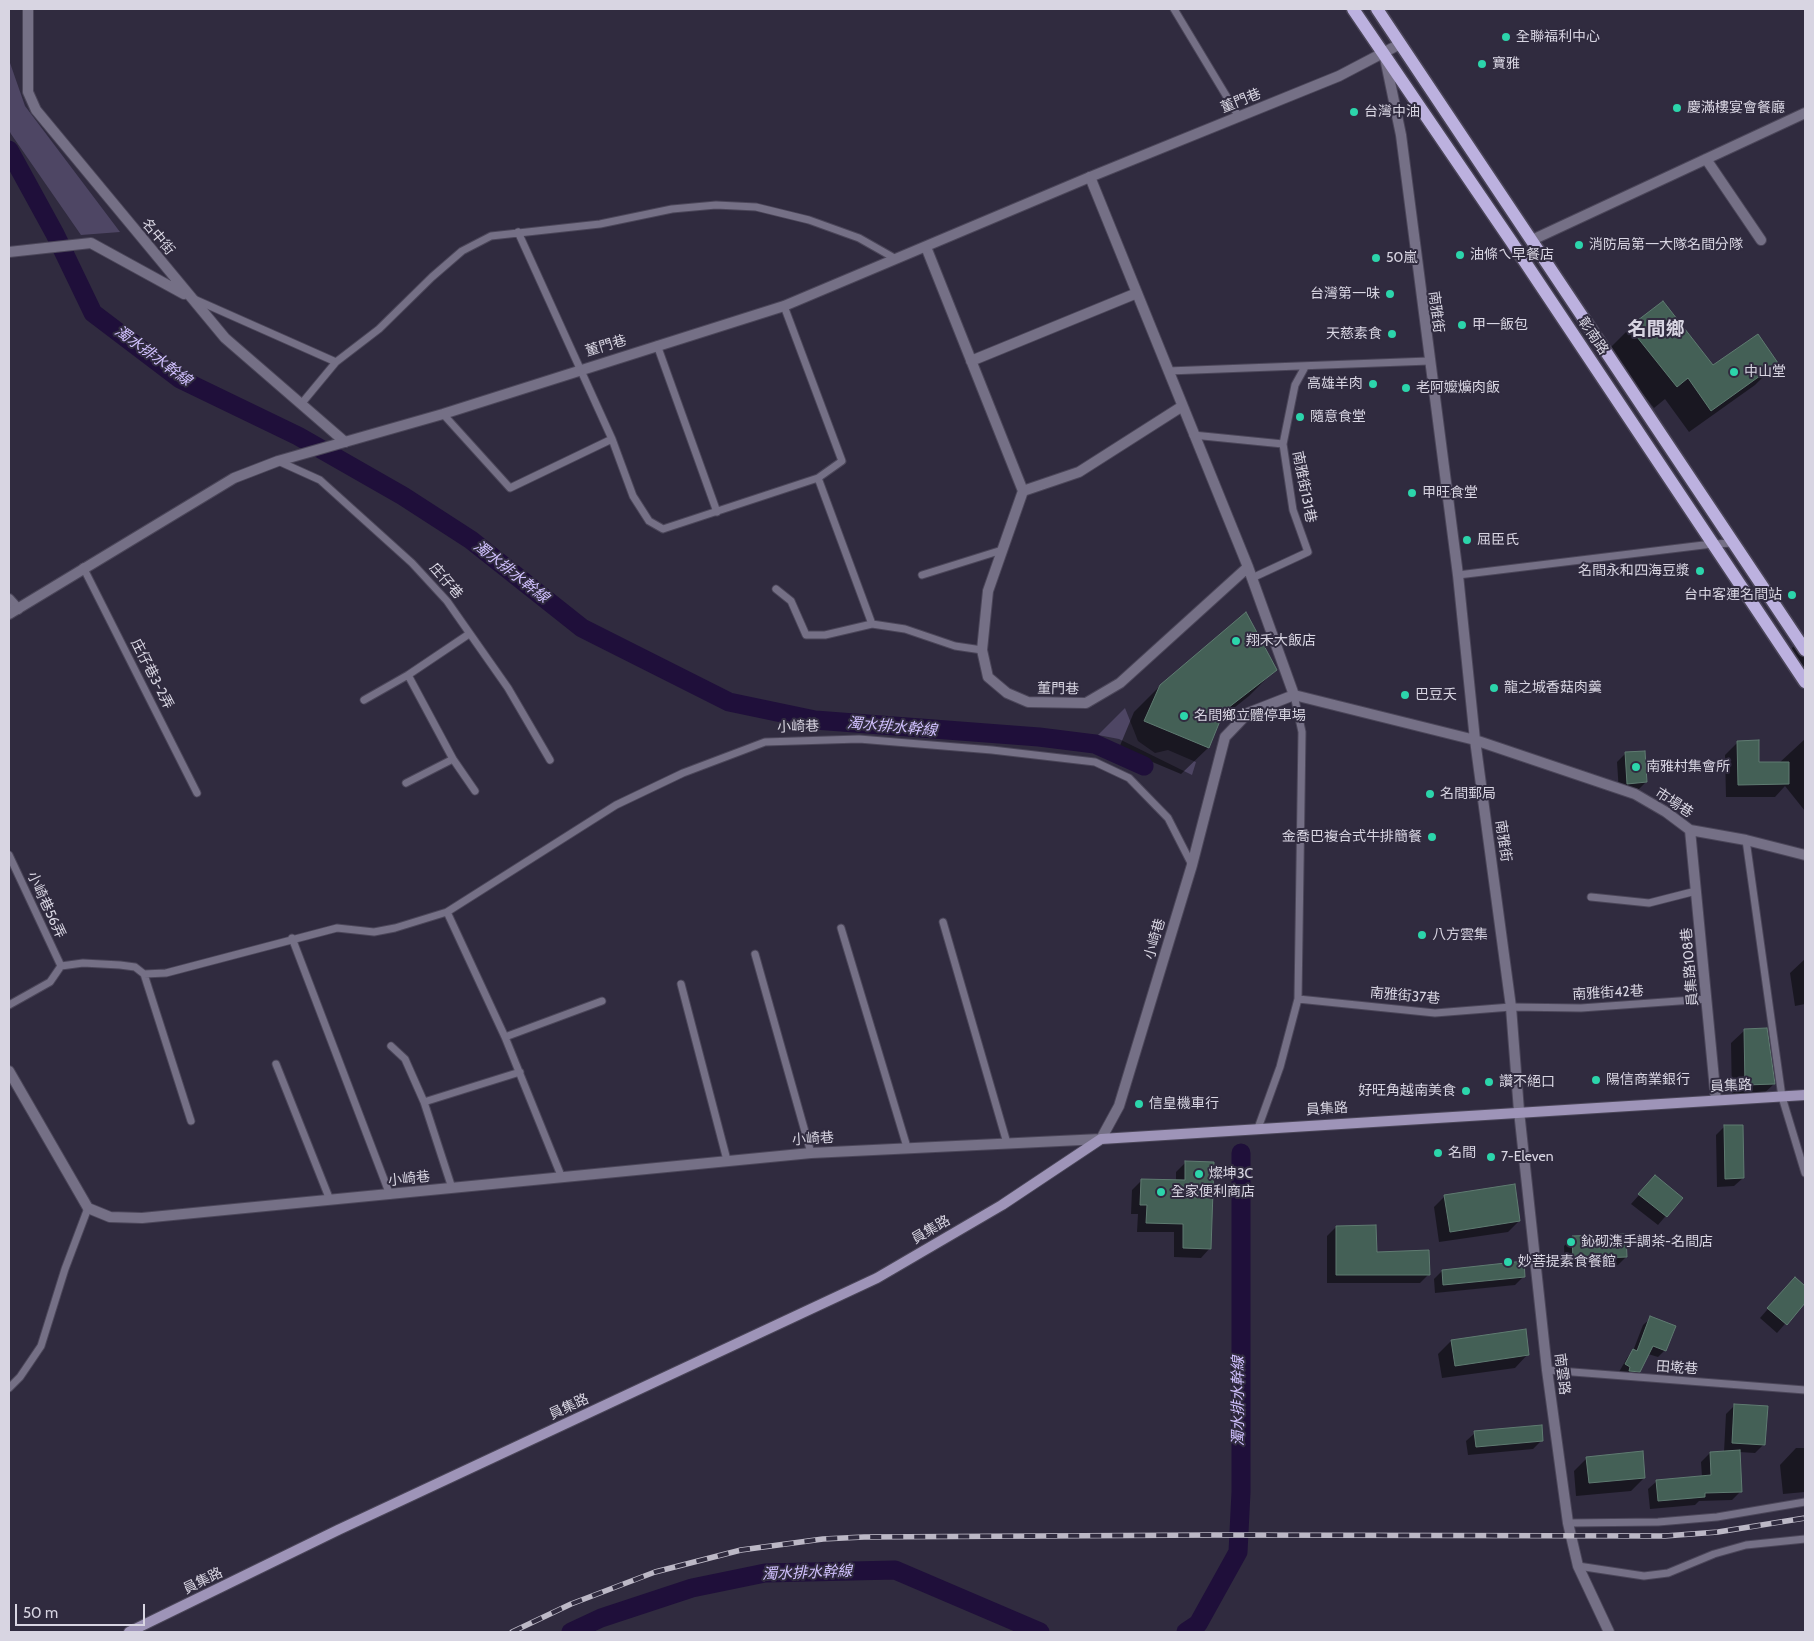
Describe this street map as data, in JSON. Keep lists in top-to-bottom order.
{
  "streets": {
    "main road": ["彰南路", "員集路"],
    "street": [
      "董門巷",
      "名中街",
      "南雅街",
      "小崎巷",
      "市場巷",
      "員集路108巷",
      "南雲路"
    ],
    "lane": [
      "南雅街131巷",
      "庄仔巷",
      "庄仔巷3-2弄",
      "小崎巷56弄",
      "南雅街42巷",
      "南雅街37巷",
      "田墘巷"
    ]
  },
  "crossings": [
    ["董門巷", "名中街"],
    ["董門巷", "南雅街"],
    ["董門巷", "彰南路"],
    ["董門巷", "庄仔巷"],
    ["南雅街", "彰南路"],
    ["南雅街", "市場巷"],
    ["南雅街", "南雅街42巷"],
    ["南雅街", "南雅街37巷"],
    ["南雅街", "員集路"],
    ["南雅街", "南雲路"],
    ["小崎巷", "小崎巷56弄"],
    ["小崎巷", "員集路"],
    ["市場巷", "員集路108巷"],
    ["員集路108巷", "南雅街42巷"],
    ["員集路108巷", "員集路"],
    ["南雅街42巷", "南雅街37巷"],
    ["員集路", "南雲路"],
    ["田墘巷", "南雲路"]
  ],
  "districts": ["名間鄉"],
  "water": ["濁水排水幹線"],
  "places": [
    "全聯福利中心",
    "寶雅",
    "慶滿樓宴會餐廳",
    "台灣中油",
    "消防局第一大隊名間分隊",
    "油條ㄟ早餐店",
    "50嵐",
    "台灣第一味",
    "甲一飯包",
    "天慈素食",
    "中山堂",
    "高雄羊肉",
    "老阿嬤爌肉飯",
    "隨意食堂",
    "甲旺食堂",
    "屈臣氏",
    "名間永和四海豆漿",
    "台中客運名間站",
    "翔禾大飯店",
    "龍之城香菇肉羹",
    "巴豆夭",
    "名間鄉立體停車場",
    "南雅村集會所",
    "名間郵局",
    "金喬巴複合式牛排簡餐",
    "八方雲集",
    "陽信商業銀行",
    "讚不絕口",
    "好旺角越南美食",
    "信皇機車行",
    "名間",
    "7-Eleven",
    "燦坤3C",
    "全家便利商店",
    "鈊砌潗手調茶-名間店",
    "妙菩提素食餐館"
  ],
  "scale_bar": "50 m"
}
